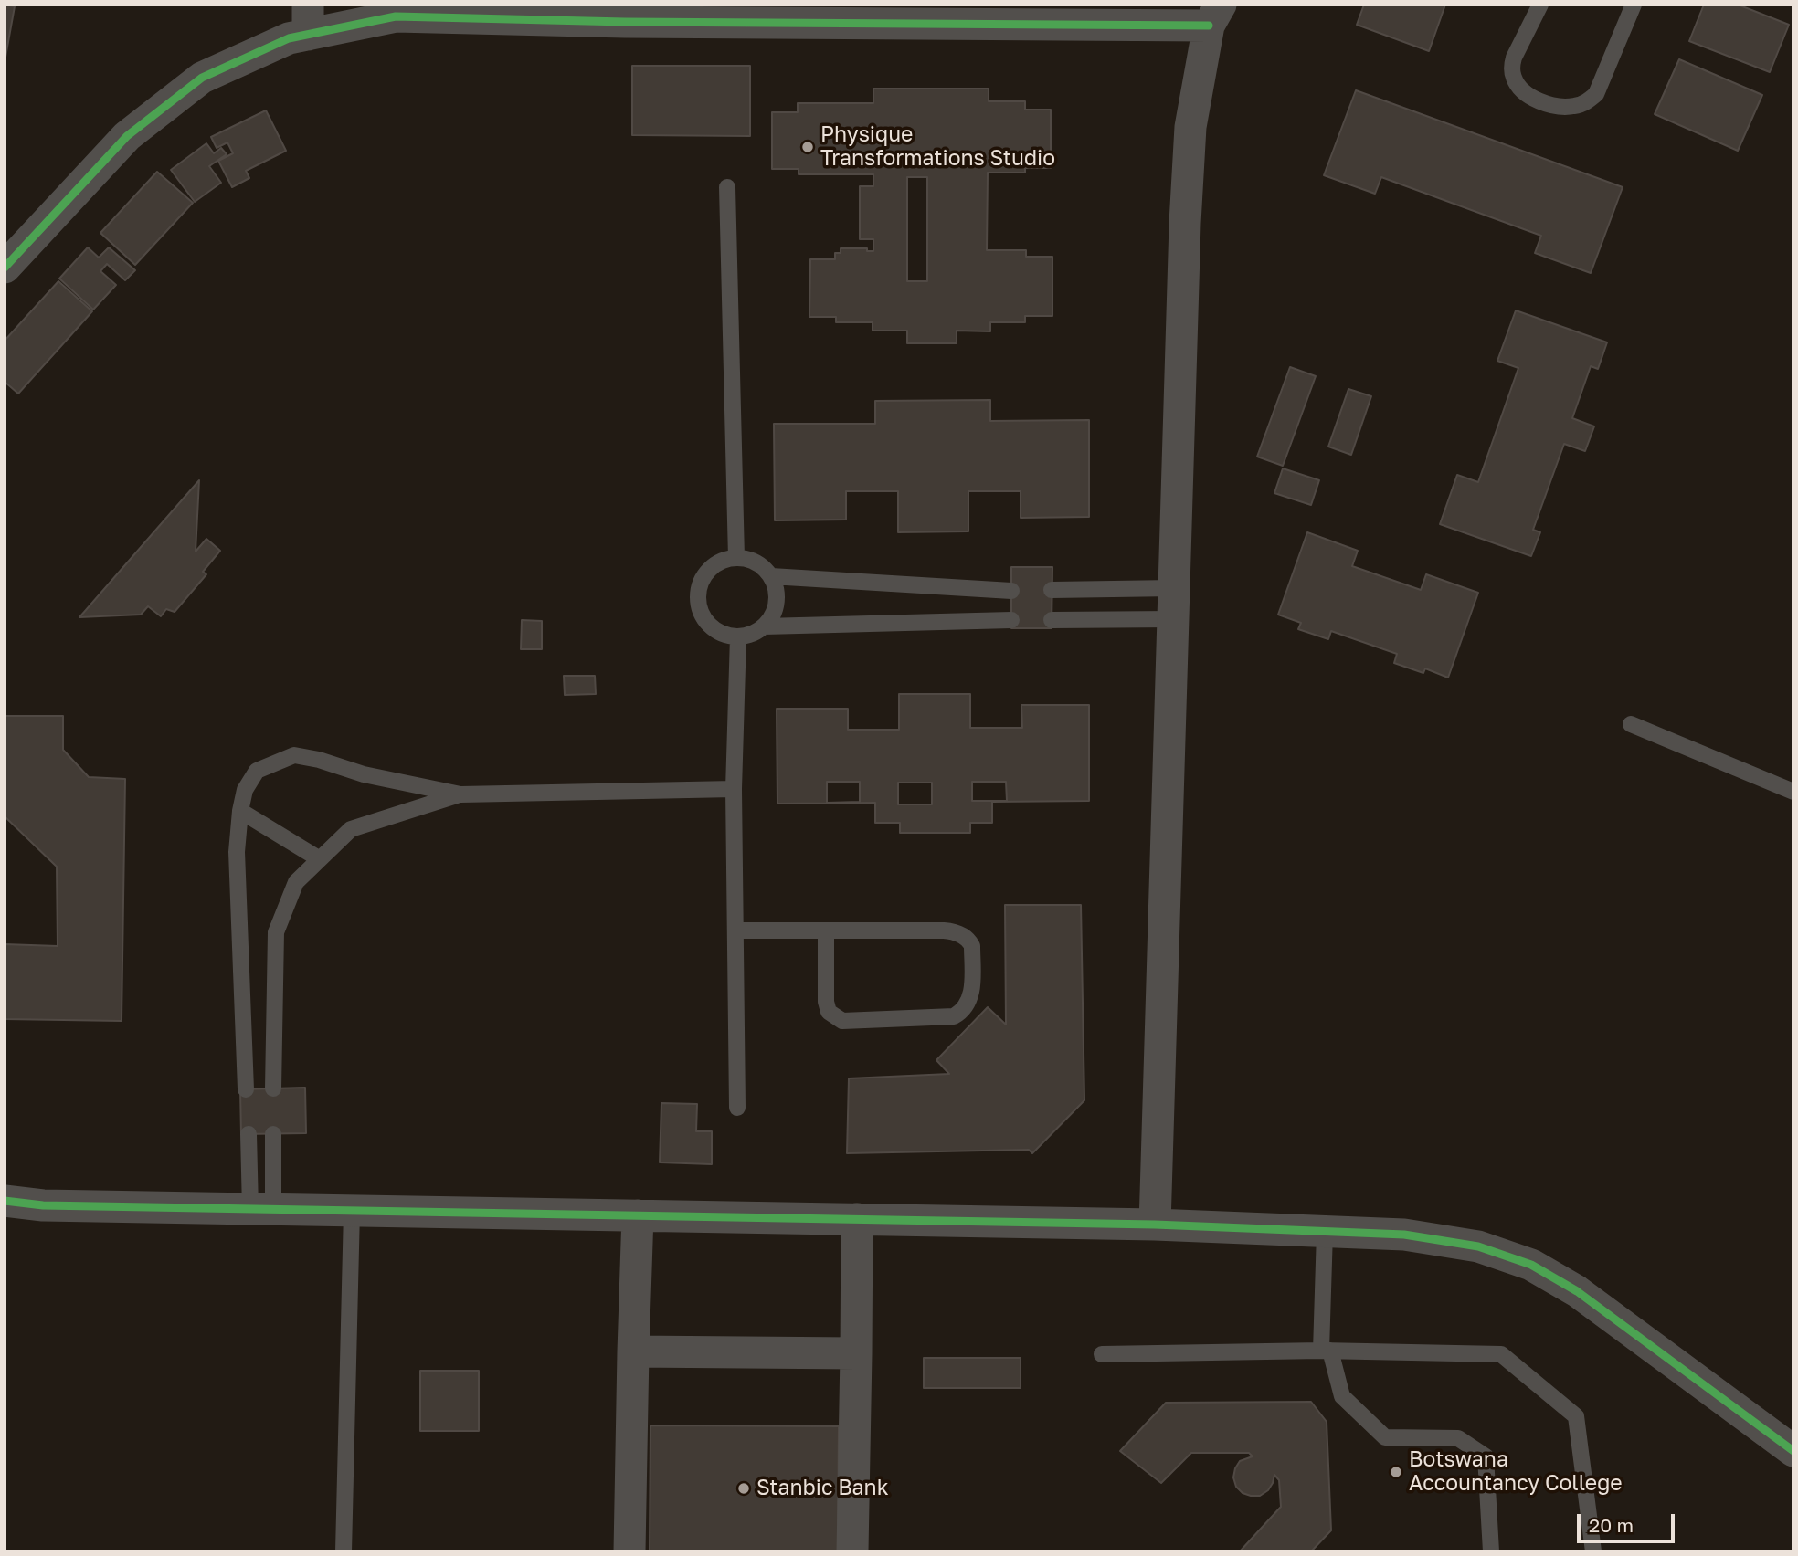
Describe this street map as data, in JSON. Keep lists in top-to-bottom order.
{
  "places": ["Physique Transformations Studio", "Botswana Accountancy College", "Stanbic Bank"],
  "scale_bar": "20 m"
}
